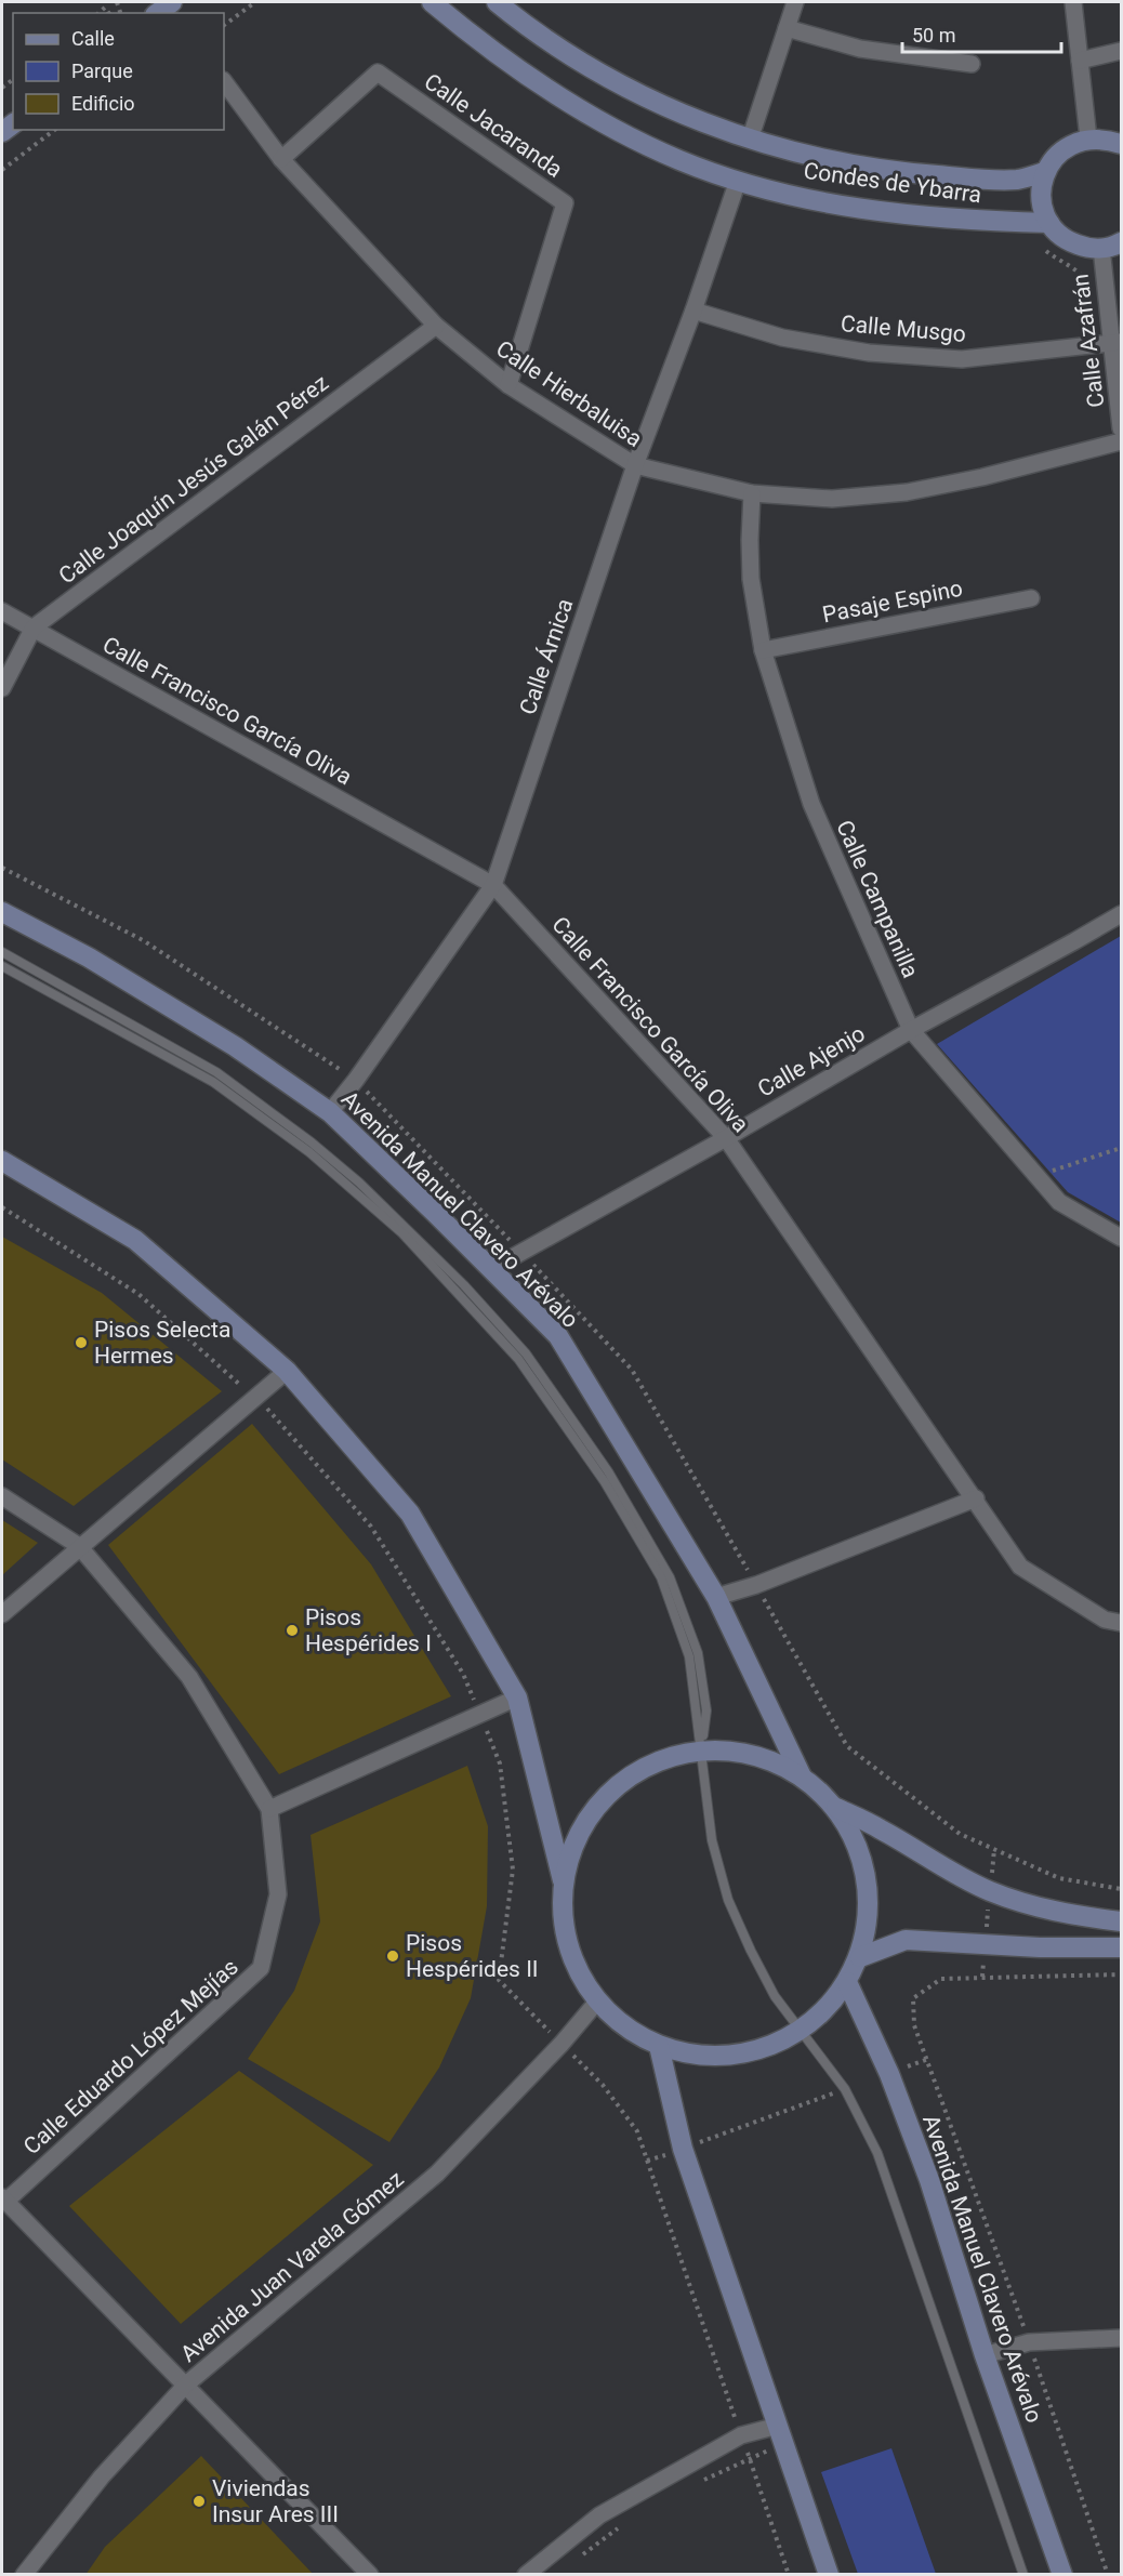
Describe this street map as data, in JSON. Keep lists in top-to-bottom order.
{
  "streets": {
    "main road": ["Condes de Ybarra", "Avenida Manuel Clavero Arévalo"],
    "street": [
      "Calle Jacaranda",
      "Calle Musgo",
      "Calle Azafrán",
      "Calle Hierbaluisa",
      "Calle Joaquín Jesús Galán Pérez",
      "Pasaje Espino",
      "Calle Árnica",
      "Calle Francisco García Oliva",
      "Calle Campanilla",
      "Calle Ajenjo",
      "Calle Eduardo López Mejías",
      "Avenida Juan Varela Gómez"
    ]
  },
  "crossings": [
    ["Calle Jacaranda", "Calle Hierbaluisa"],
    ["Condes de Ybarra", "Calle Árnica"],
    ["Calle Musgo", "Calle Azafrán"],
    ["Calle Musgo", "Calle Árnica"],
    ["Calle Hierbaluisa", "Calle Joaquín Jesús Galán Pérez"],
    ["Calle Hierbaluisa", "Calle Árnica"],
    ["Calle Hierbaluisa", "Calle Campanilla"],
    ["Calle Joaquín Jesús Galán Pérez", "Calle Francisco García Oliva"],
    ["Pasaje Espino", "Calle Campanilla"],
    ["Calle Árnica", "Calle Francisco García Oliva"],
    ["Calle Árnica", "Avenida Manuel Clavero Arévalo"],
    ["Calle Francisco García Oliva", "Calle Ajenjo"],
    ["Calle Campanilla", "Calle Ajenjo"],
    ["Calle Ajenjo", "Avenida Manuel Clavero Arévalo"]
  ],
  "places": [
    "Pisos Selecta Hermes",
    "Pisos Hespérides I",
    "Pisos Hespérides II",
    "Viviendas Insur Ares III"
  ],
  "legend": ["Calle", "Parque", "Edificio"],
  "scale_bar": "50 m"
}
